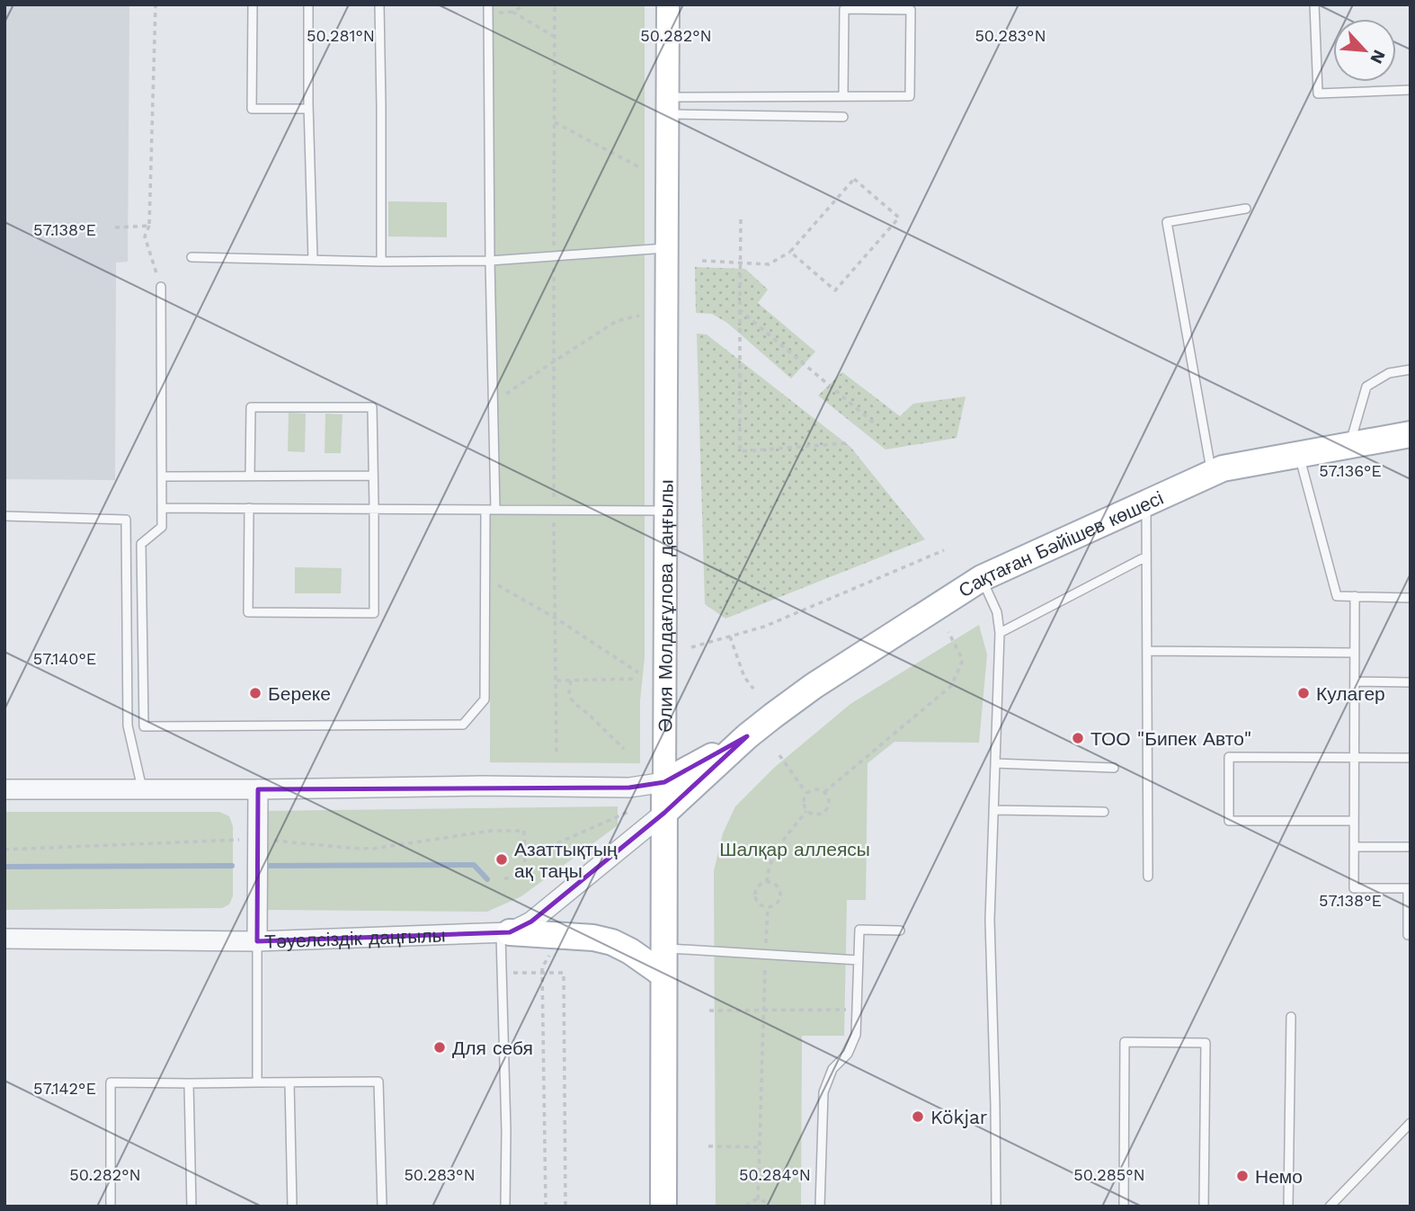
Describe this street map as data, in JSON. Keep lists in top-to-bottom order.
{
  "streets": {
    "main road": ["Сақтаған Бәйішев көшесі", "Әлия Молдағұлова даңғылы"],
    "street": ["Тәуелсіздік даңғылы"]
  },
  "crossings": [
    ["Сақтаған Бәйішев көшесі", "Әлия Молдағұлова даңғылы"],
    ["Сақтаған Бәйішев көшесі", "Тәуелсіздік даңғылы"],
    ["Әлия Молдағұлова даңғылы", "Тәуелсіздік даңғылы"]
  ],
  "parks": ["Шалқар аллеясы"],
  "places": [
    "Береке",
    "Кулагер",
    "ТОО \"Бипек Авто\"",
    "Азаттықтың ақ таңы",
    "Для себя",
    "Kökjar",
    "Немо"
  ],
  "north": "bottom right",
  "coordinates": [
    "50.281°N",
    "50.282°N",
    "50.283°N",
    "57.138°E",
    "57.136°E",
    "57.140°E",
    "57.142°E",
    "50.284°N",
    "50.285°N"
  ]
}
